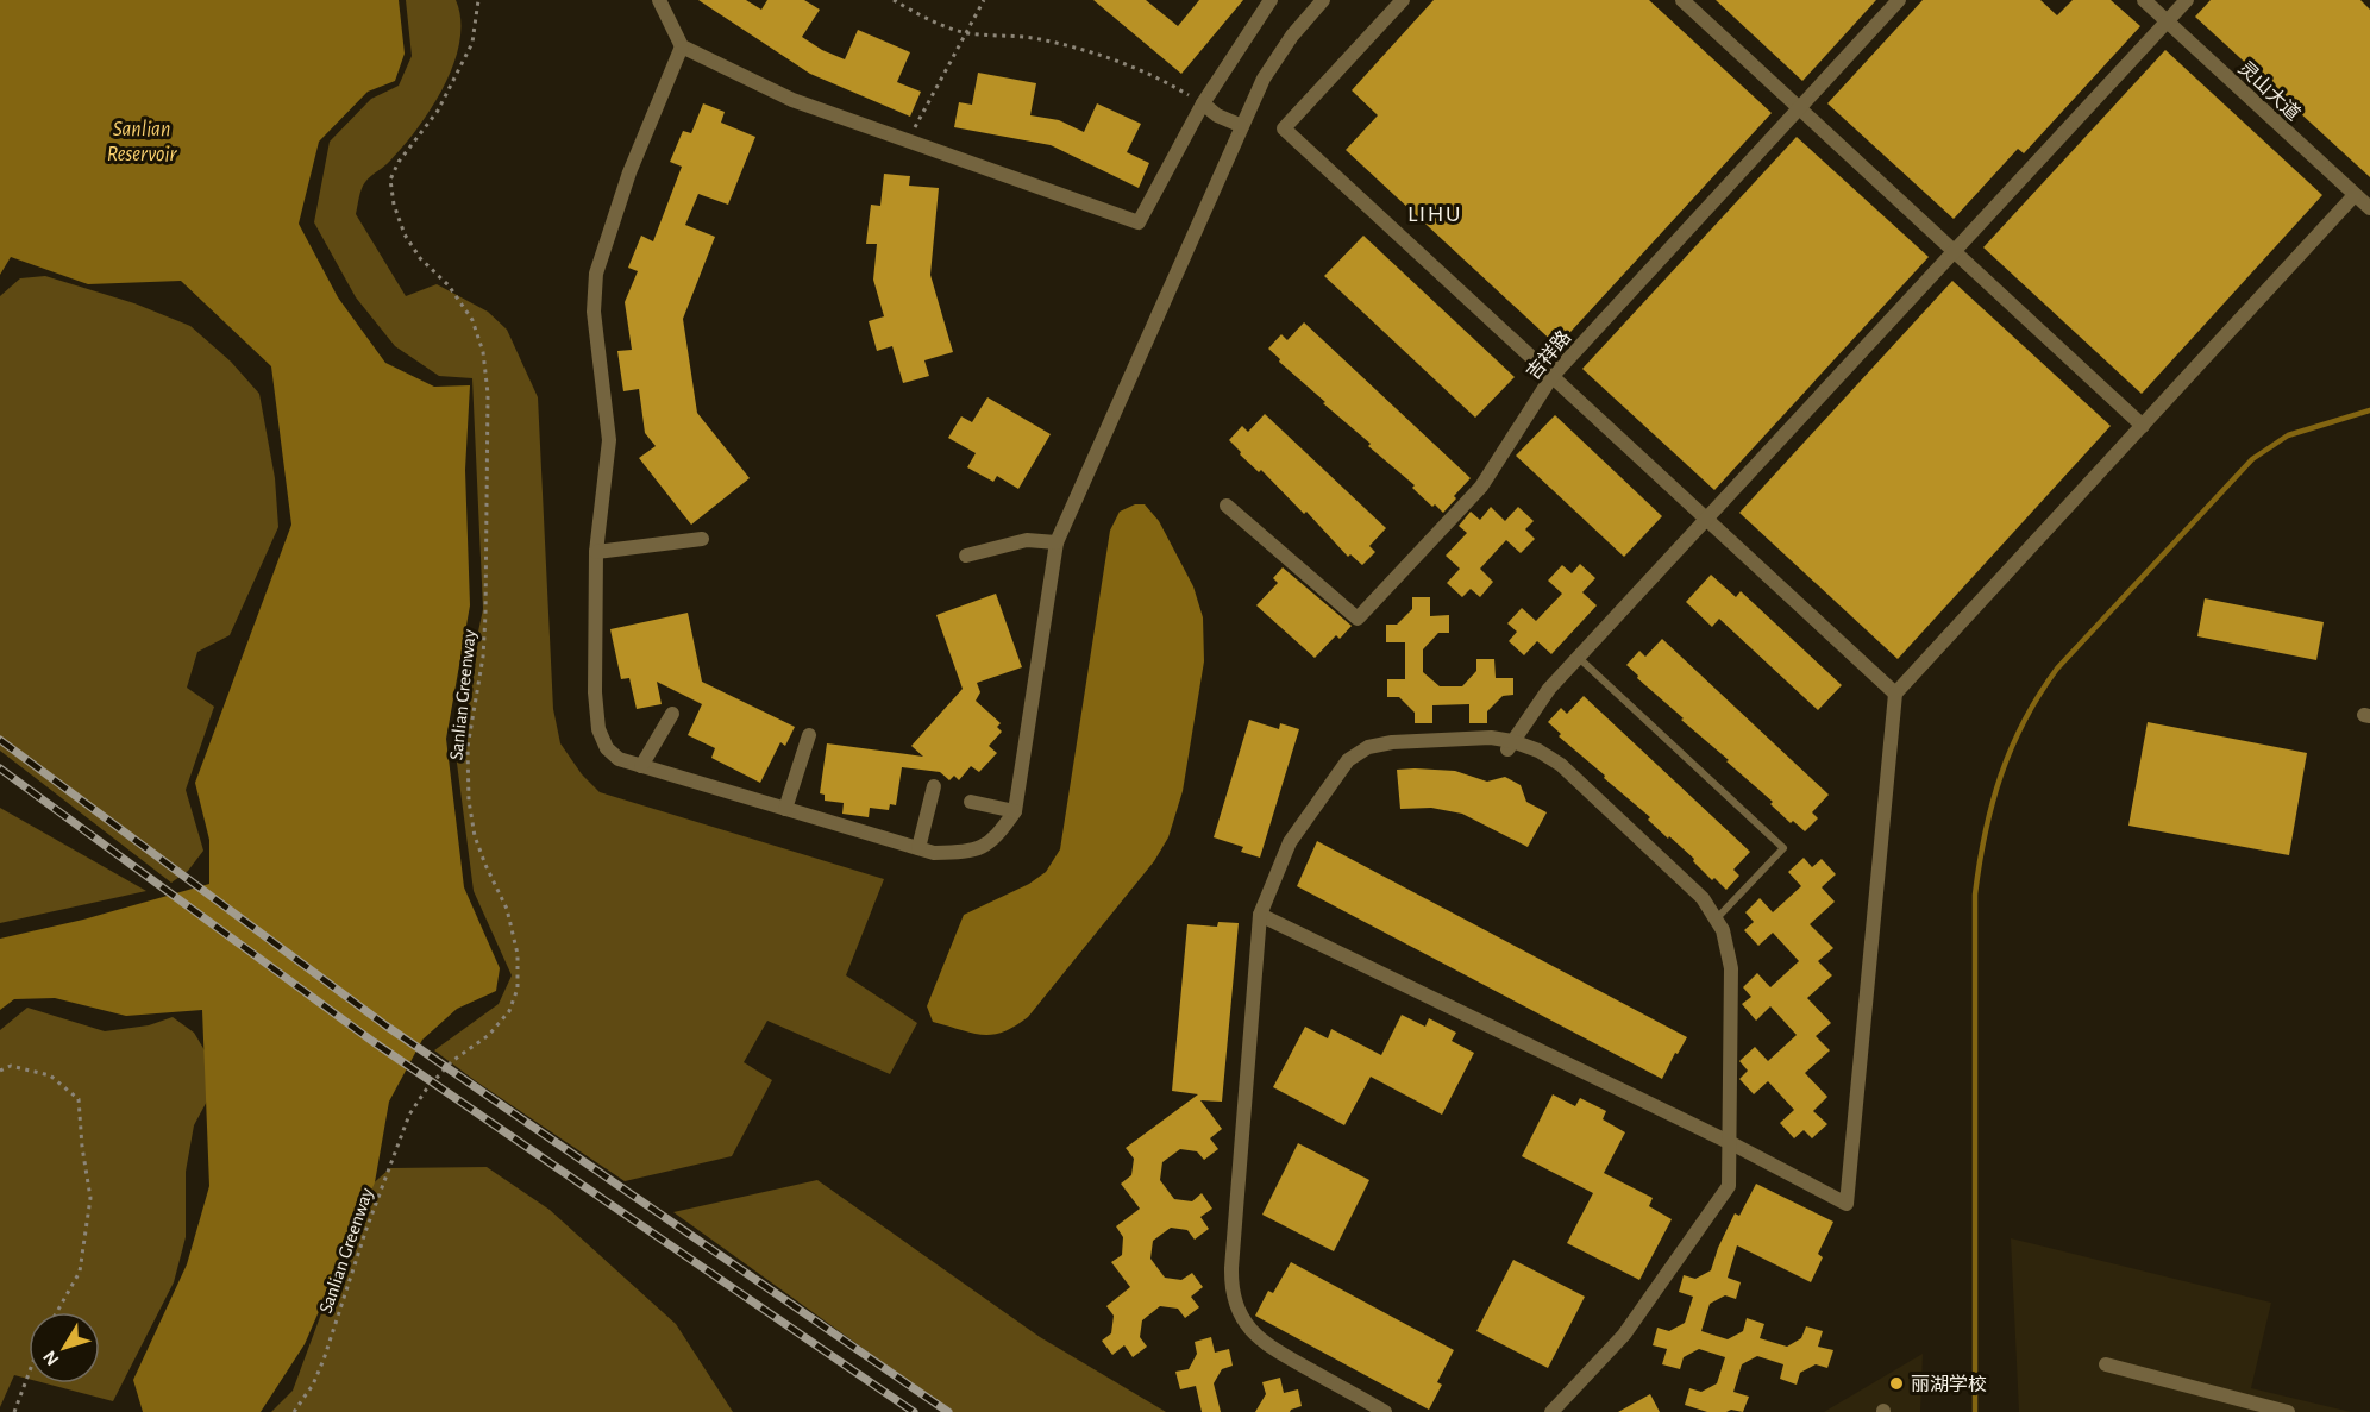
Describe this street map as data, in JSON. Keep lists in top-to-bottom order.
{
  "streets": {
    "street": ["灵山大道", "吉祥路"],
    "path": ["Sanlian Greenway"]
  },
  "districts": ["LIHU"],
  "water": ["Sanlian Reservoir"],
  "places": ["丽湖学校"],
  "north": "bottom left"
}
